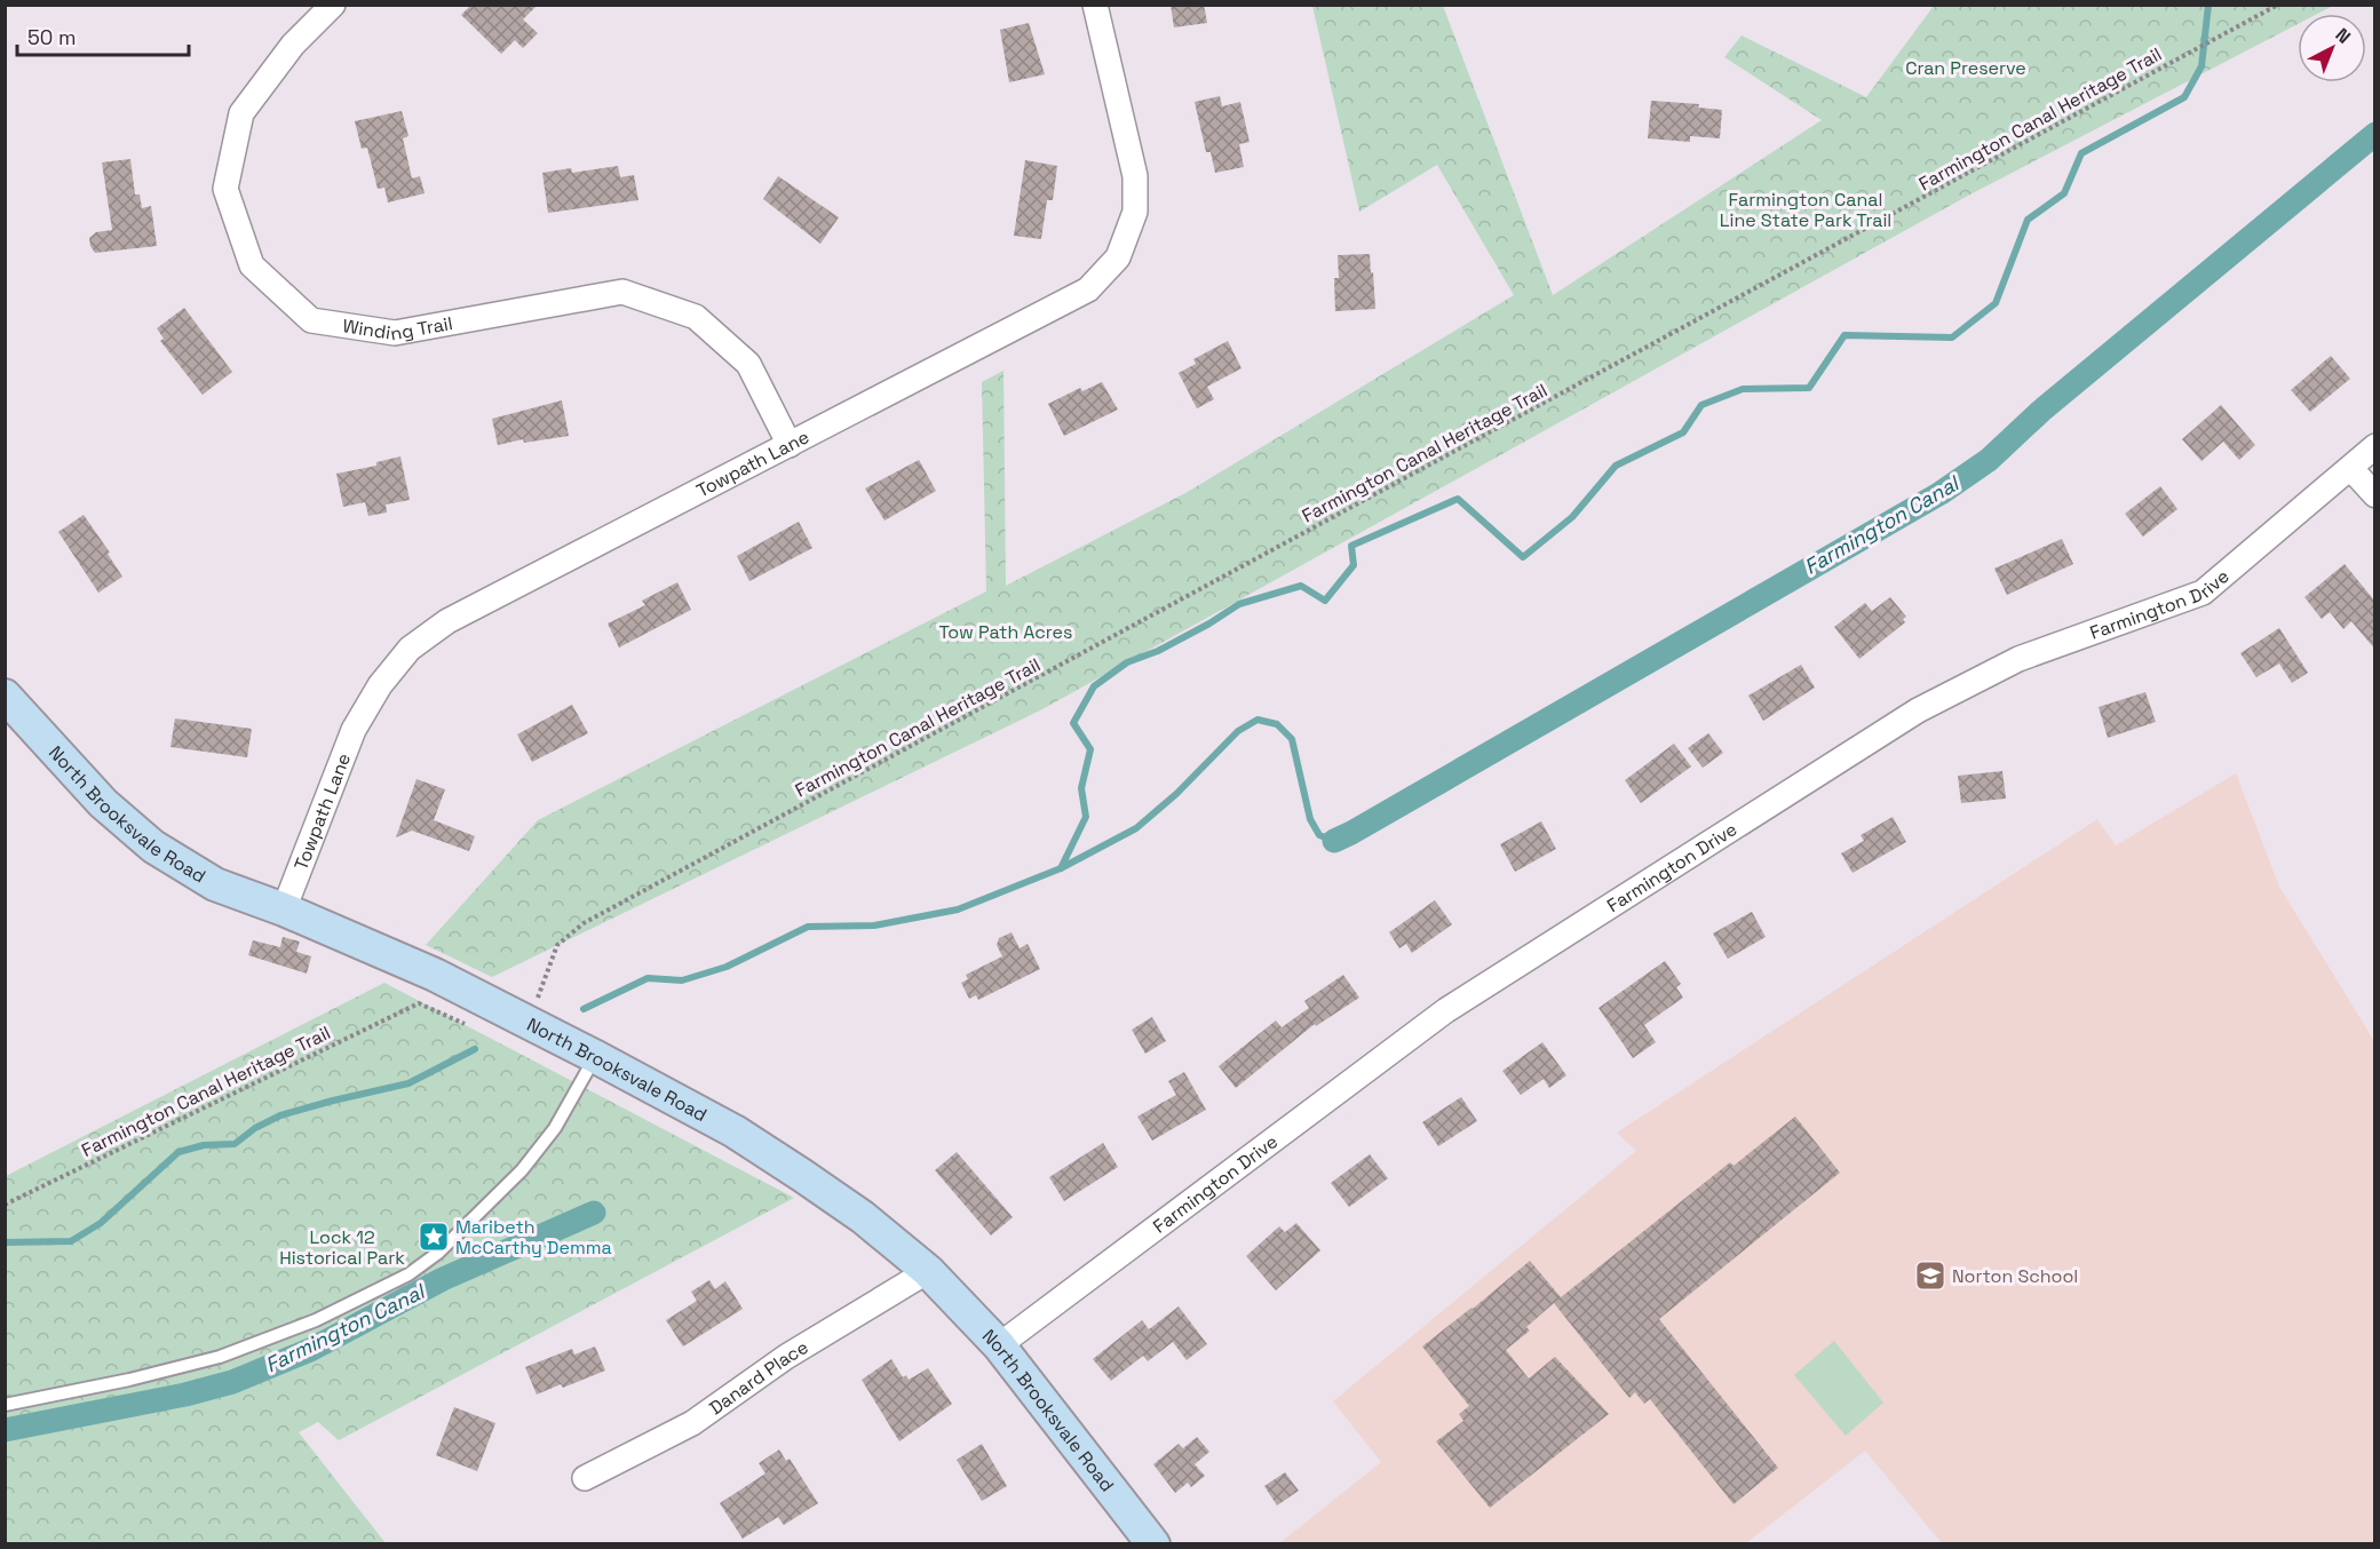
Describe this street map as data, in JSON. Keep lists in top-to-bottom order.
{
  "streets": {
    "main road": ["North Brooksvale Road"],
    "street": [
      "Winding Trail",
      "Towpath Lane",
      "Farmington Drive",
      "Danard Place"
    ],
    "path": ["Farmington Canal Heritage Trail"]
  },
  "crossings": [
    ["Winding Trail", "Towpath Lane"],
    ["Towpath Lane", "North Brooksvale Road"],
    ["Farmington Drive", "North Brooksvale Road"],
    ["North Brooksvale Road", "Danard Place"]
  ],
  "water": ["Farmington Canal"],
  "parks": [
    "Cran Preserve",
    "Farmington Canal Line State Park Trail",
    "Tow Path Acres",
    "Lock 12 Historical Park"
  ],
  "places": {
    "place": ["Maribeth McCarthy Demma"],
    "school or university": ["Norton School"]
  },
  "scale_bar": "50 m",
  "north": "top right"
}
